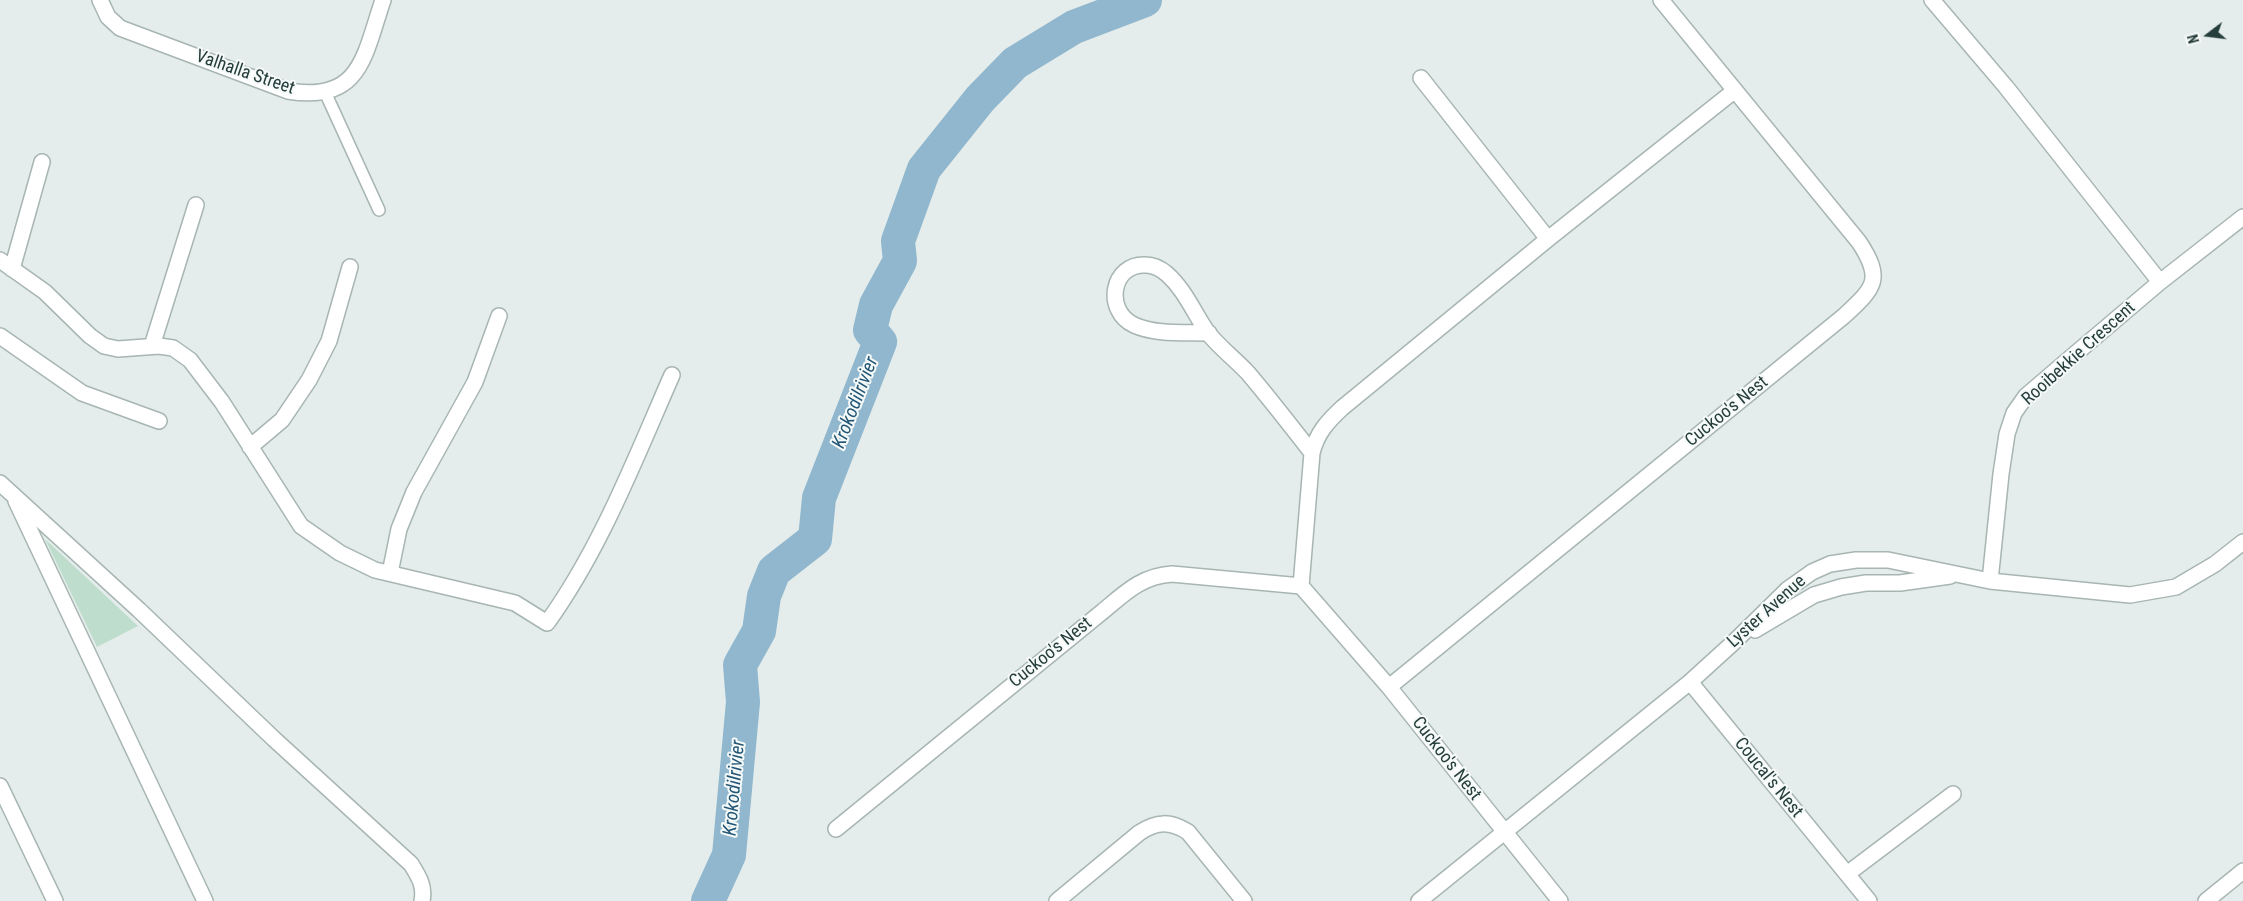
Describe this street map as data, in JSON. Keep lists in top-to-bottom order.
{
  "streets": {
    "street": [
      "Valhalla Street",
      "Rooibekkie Crescent",
      "Cuckoo's Nest",
      "Lyster Avenue",
      "Coucal's Nest"
    ]
  },
  "crossings": [
    ["Rooibekkie Crescent", "Lyster Avenue"],
    ["Cuckoo's Nest", "Lyster Avenue"],
    ["Lyster Avenue", "Coucal's Nest"]
  ],
  "water": ["Krokodilrivier"],
  "north": "left"
}
